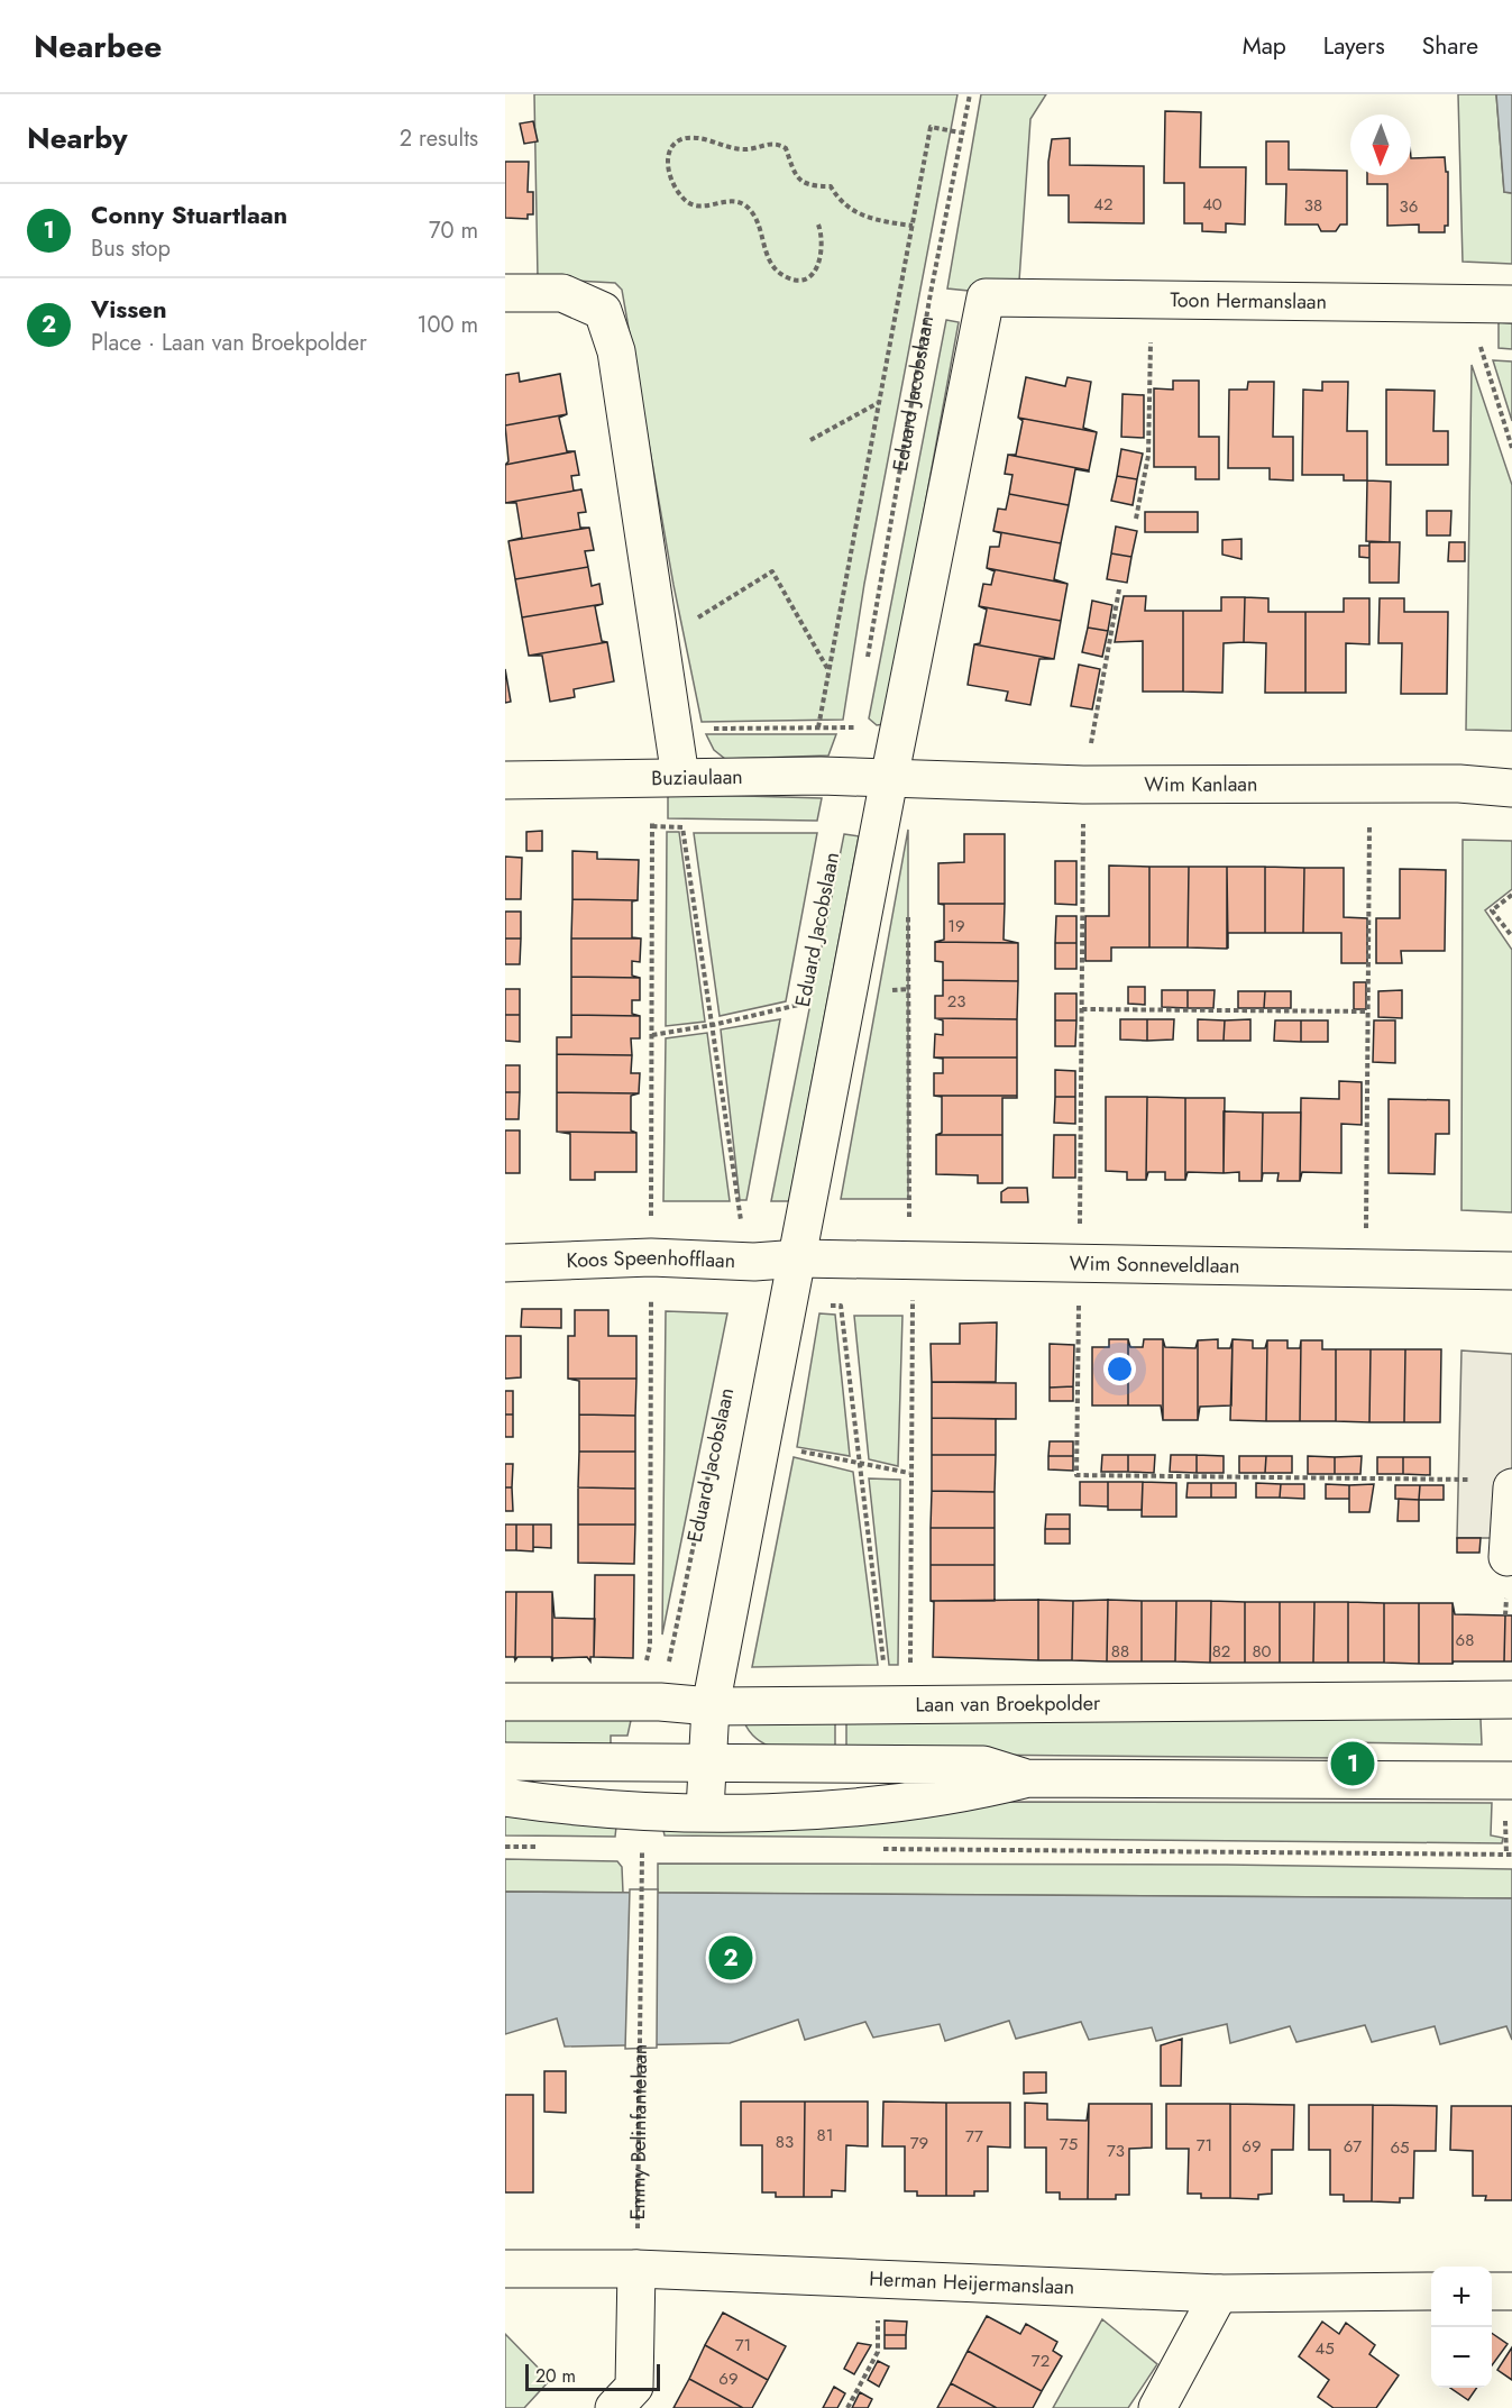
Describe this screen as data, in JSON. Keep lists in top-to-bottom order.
{
  "streets": {
    "street": [
      "Toon Hermanslaan",
      "Buziaulaan",
      "Wim Kanlaan",
      "Koos Speenhofflaan",
      "Wim Sonneveldlaan",
      "Laan van Broekpolder",
      "Herman Heijermanslaan"
    ],
    "path": ["Eduard Jacobslaan", "Emmy Belinfantelaan"]
  },
  "crossings": [
    ["Toon Hermanslaan", "Buziaulaan"],
    ["Toon Hermanslaan", "Wim Kanlaan"],
    ["Eduard Jacobslaan", "Laan van Broekpolder"],
    ["Buziaulaan", "Wim Kanlaan"],
    ["Koos Speenhofflaan", "Wim Sonneveldlaan"],
    ["Emmy Belinfantelaan", "Herman Heijermanslaan"]
  ],
  "house_numbers": [
    "42",
    "40",
    "38",
    "36",
    "19",
    "23",
    "68",
    "88",
    "82",
    "80",
    "81",
    "77",
    "83",
    "79",
    "75",
    "71",
    "69",
    "67",
    "65",
    "73",
    "71",
    "45",
    "72",
    "69"
  ],
  "scale_bar": "20 m",
  "north": "bottom",
  "page": {
    "header": "Nearbee",
    "nav": ["Map", "Layers", "Share"],
    "heading": ["Nearby", "2 results"],
    "list": [
      {
        "mark": "1",
        "name": "Conny Stuartlaan",
        "note": "Bus stop",
        "value": "70 m"
      },
      {
        "mark": "2",
        "name": "Vissen",
        "note": "Place · Laan van Broekpolder",
        "value": "100 m"
      }
    ],
    "pins": ["1", "2"],
    "map_buttons": ["+", "−"],
    "scale": "20 m"
  }
}
